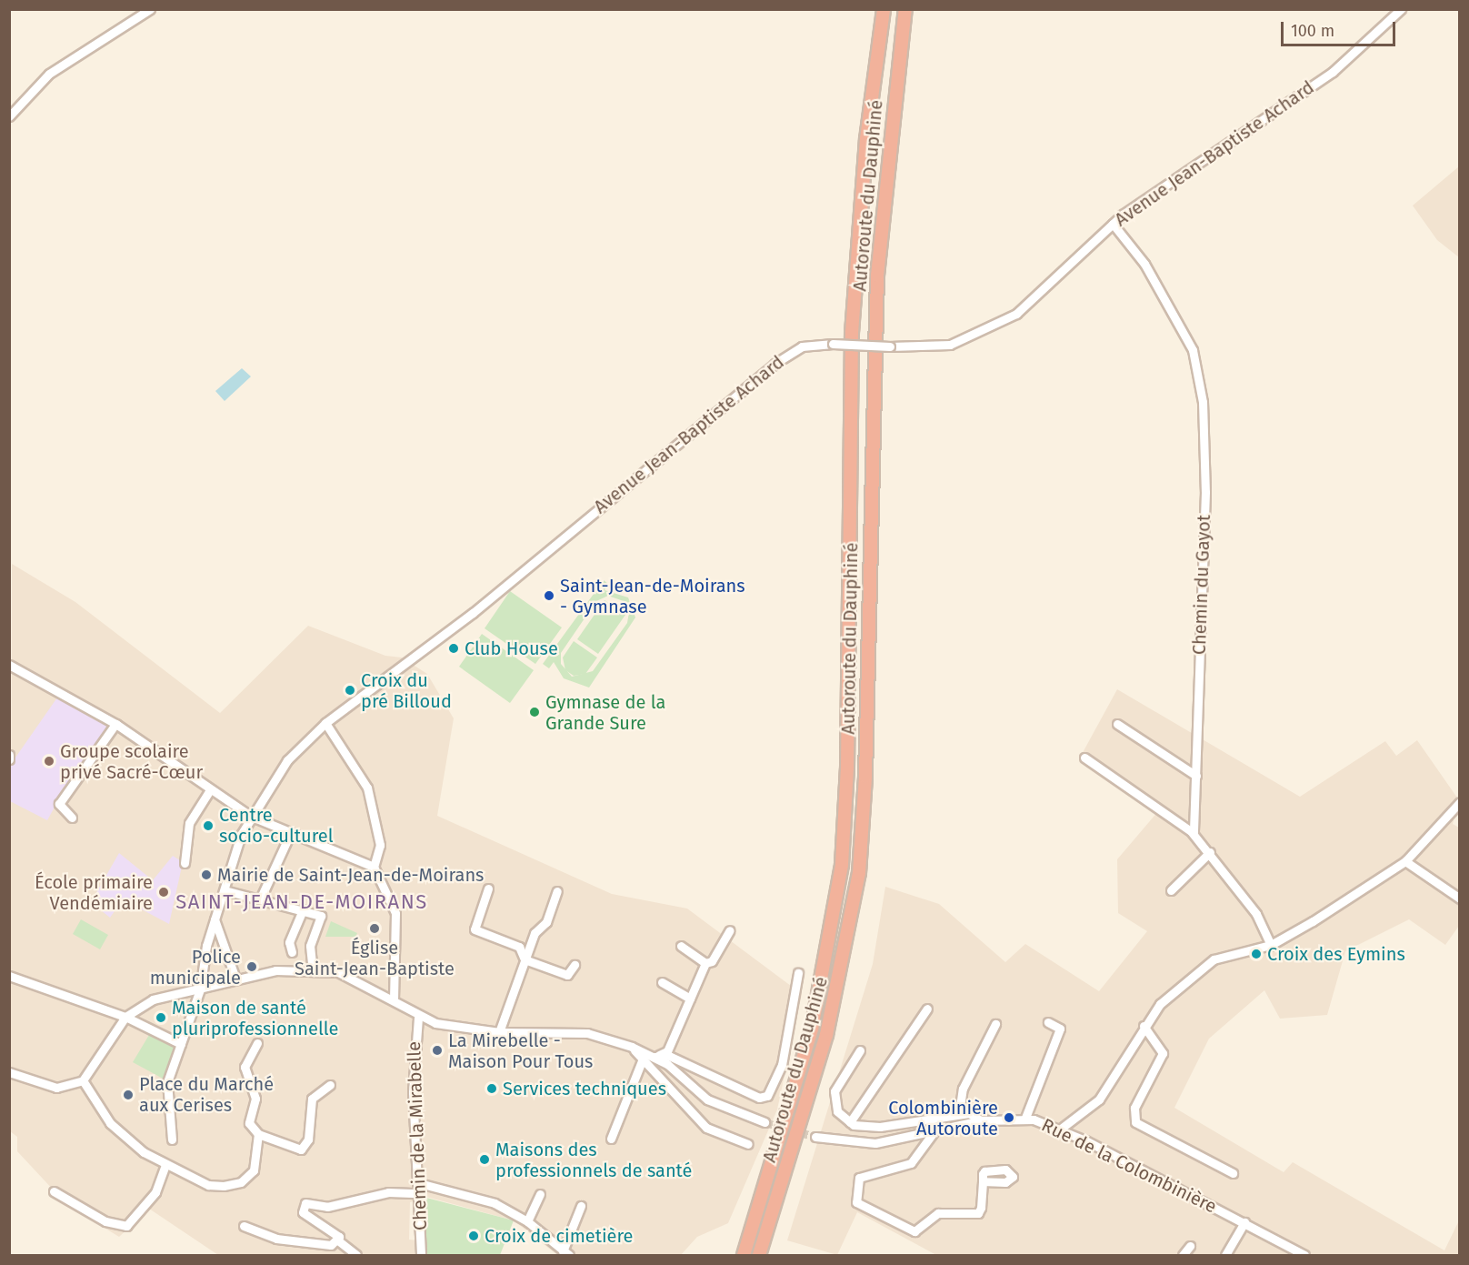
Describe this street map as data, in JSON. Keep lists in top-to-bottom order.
{
  "streets": {
    "highway": ["Autoroute du Dauphiné"],
    "street": [
      "Avenue Jean-Baptiste Achard",
      "Chemin du Gayot",
      "Chemin de la Mirabelle",
      "Rue de la Colombinière"
    ]
  },
  "crossings": [
    ["Avenue Jean-Baptiste Achard", "Chemin du Gayot"]
  ],
  "districts": ["SAINT-JEAN-DE-MOIRANS"],
  "places": [
    "Saint-Jean-de-Moirans - Gymnase",
    "Club House",
    "Croix du pré Billoud",
    "Gymnase de la Grande Sure",
    "Groupe scolaire privé Sacré-Cœur",
    "Centre socio-culturel",
    "Mairie de Saint-Jean-de-Moirans",
    "École primaire Vendémiaire",
    "Église Saint-Jean-Baptiste",
    "Croix des Eymins",
    "Police municipale",
    "Maison de santé pluriprofessionnelle",
    "La Mirebelle - Maison Pour Tous",
    "Services techniques",
    "Place du Marché aux Cerises",
    "Colombinière Autoroute",
    "Maisons des professionnels de santé",
    "Croix de cimetière"
  ],
  "scale_bar": "100 m"
}
